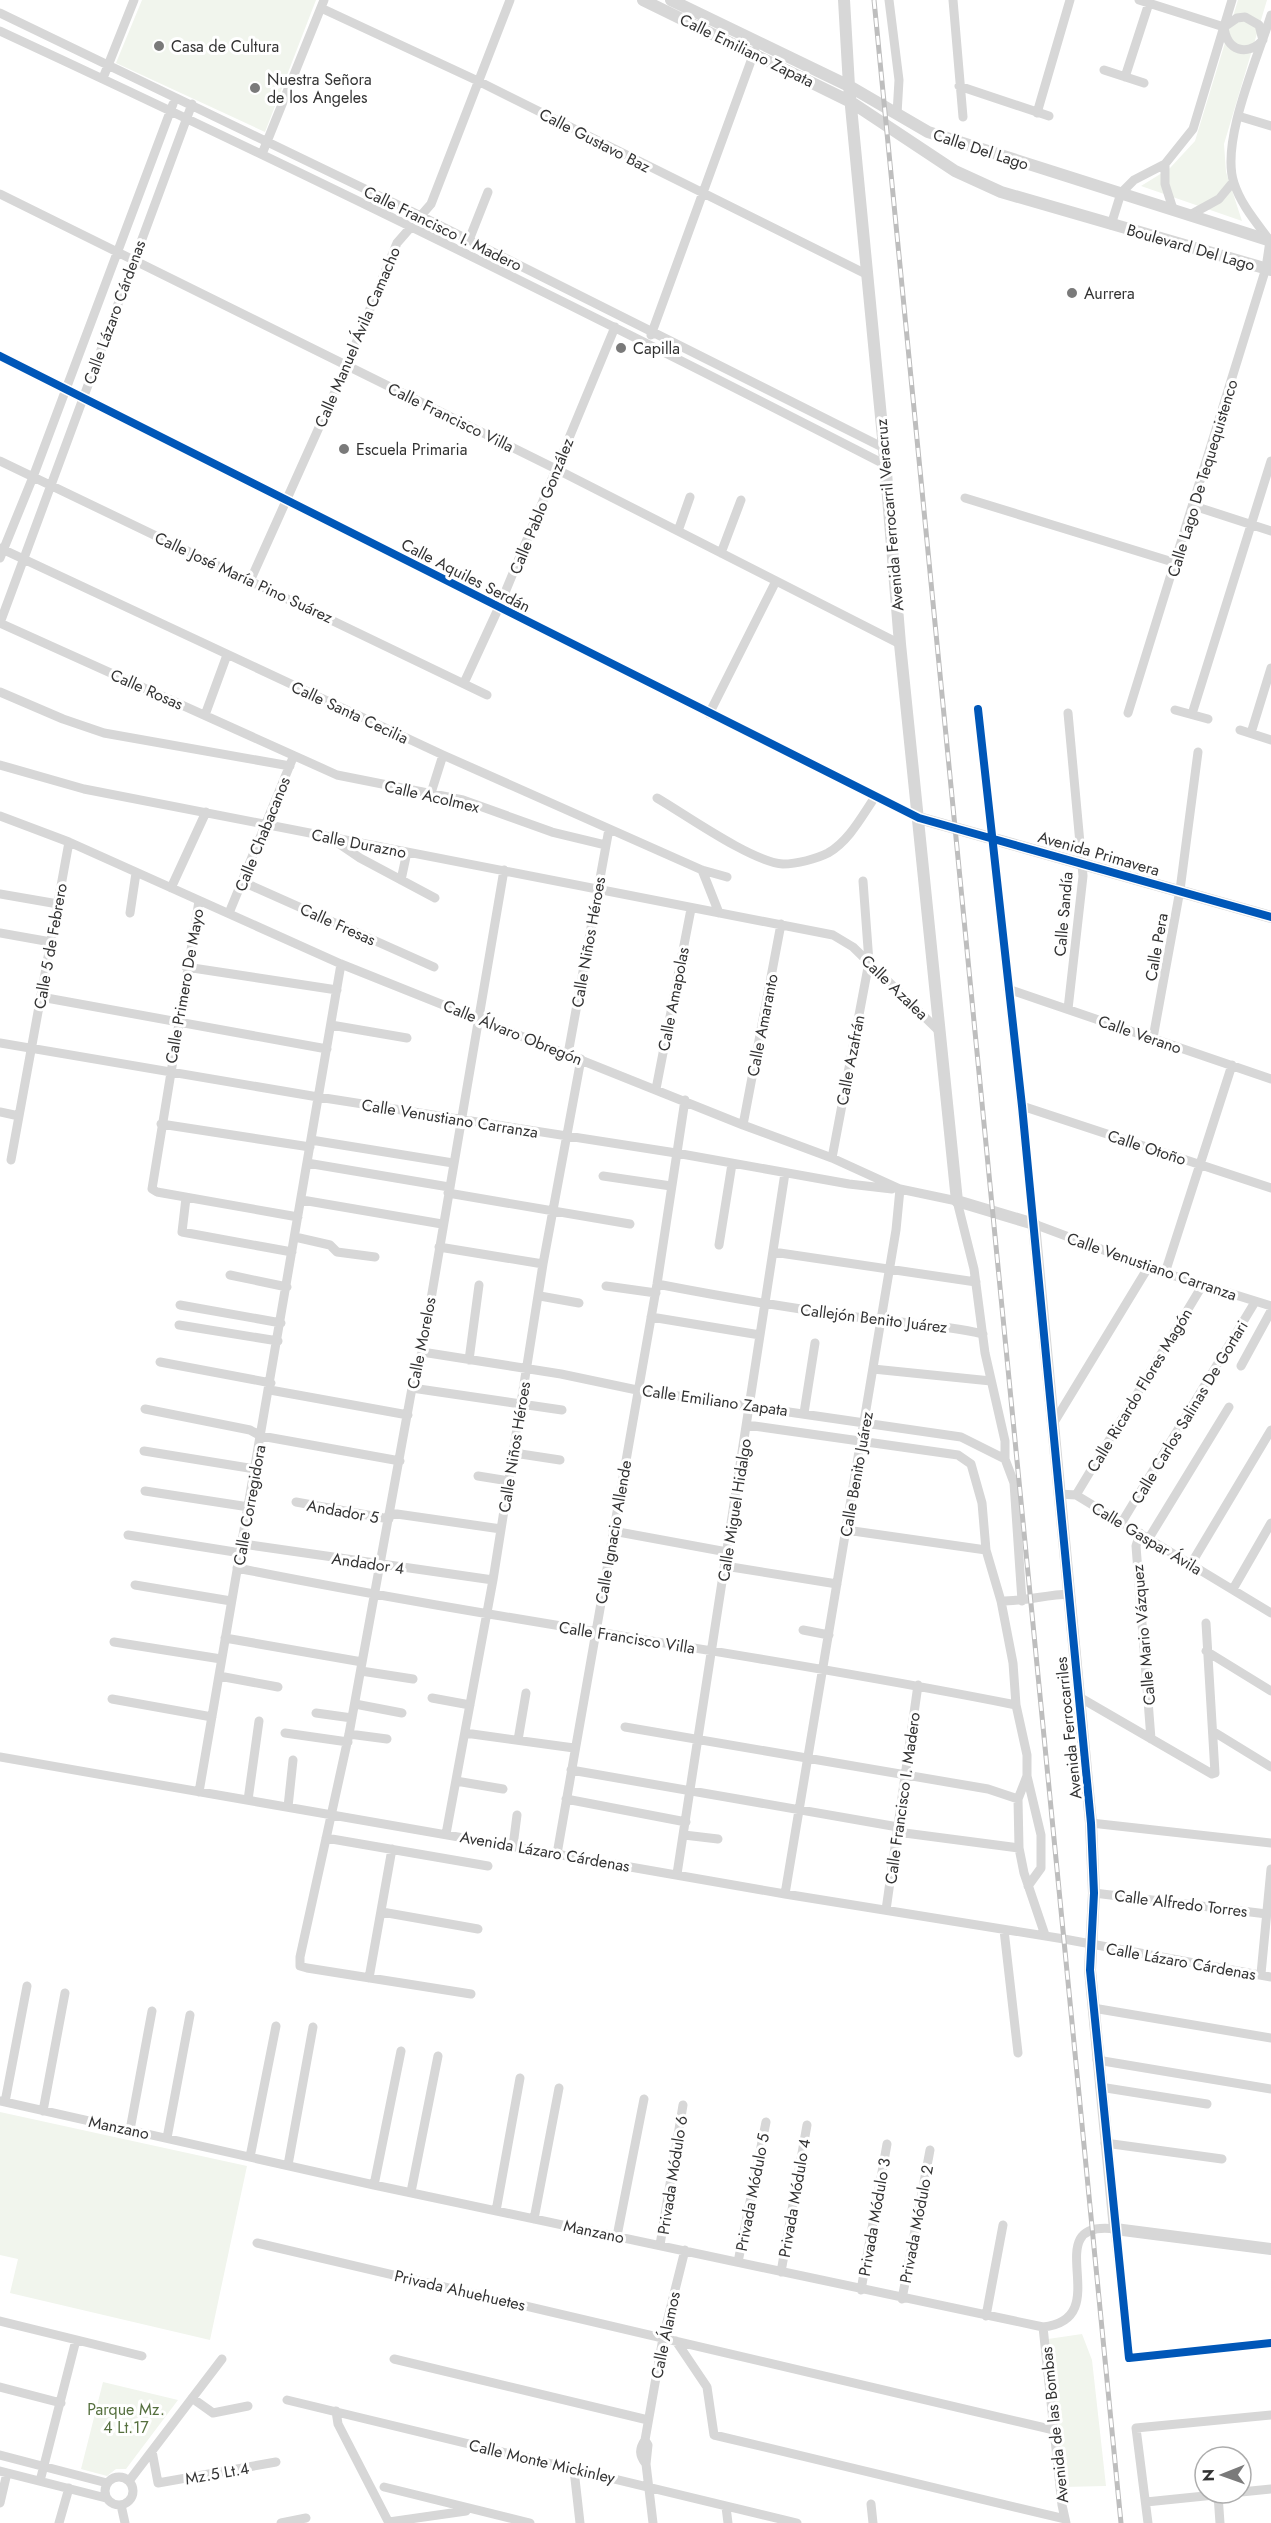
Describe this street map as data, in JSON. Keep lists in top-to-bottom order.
{
  "streets": {
    "street": [
      "Calle Emiliano Zapata",
      "Calle Gustavo Baz",
      "Calle Del Lago",
      "Calle Francisco I. Madero",
      "Boulevard Del Lago",
      "Calle Lázaro Cárdenas",
      "Calle Manuel Ávila Camacho",
      "Calle Francisco Villa",
      "Calle Lago De Tequequistenco",
      "Calle Pablo González",
      "Avenida Ferrocarril Veracruz",
      "Calle Aquiles Serdán",
      "Calle José María Pino Suárez",
      "Calle Rosas",
      "Calle Santa Cecilia",
      "Calle Acolmex",
      "Calle Chabacanos",
      "Calle Durazno",
      "Avenida Primavera",
      "Calle Sandía",
      "Calle Fresas",
      "Calle Niños Héroes",
      "Calle 5 de Febrero",
      "Calle Pera",
      "Calle Primero De Mayo",
      "Calle Azalea",
      "Calle Amapolas",
      "Calle Amaranto",
      "Calle Álvaro Obregón",
      "Calle Verano",
      "Calle Azafrán",
      "Calle Venustiano Carranza",
      "Calle Otoño",
      "Callejón Benito Juárez",
      "Calle Morelos",
      "Calle Ricardo Flores Magón",
      "Calle Carlos Salinas De Gortari",
      "Calle Benito Juárez",
      "Calle Corregidora",
      "Calle Miguel Hidalgo",
      "Andador 5",
      "Calle Ignacio Allende",
      "Calle Gaspar Ávila",
      "Andador 4",
      "Calle Mario Vázquez",
      "Avenida Ferrocarriles",
      "Avenida Lázaro Cárdenas",
      "Calle Alfredo Torres",
      "Manzano",
      "Privada Módulo 6",
      "Privada Módulo 5",
      "Privada Módulo 4",
      "Privada Módulo 3",
      "Privada Módulo 2",
      "Privada Ahuehuetes",
      "Calle Álamos",
      "Avenida de las Bombas",
      "Calle Monte Mickinley",
      "Mz.5 Lt.4"
    ]
  },
  "crossings": [
    ["Calle Emiliano Zapata", "Calle Del Lago"],
    ["Calle Emiliano Zapata", "Avenida Ferrocarril Veracruz"],
    ["Calle Emiliano Zapata", "Calle Niños Héroes"],
    ["Calle Emiliano Zapata", "Calle Morelos"],
    ["Calle Emiliano Zapata", "Calle Benito Juárez"],
    ["Calle Emiliano Zapata", "Calle Miguel Hidalgo"],
    ["Calle Emiliano Zapata", "Calle Ignacio Allende"],
    ["Calle Gustavo Baz", "Calle Manuel Ávila Camacho"],
    ["Calle Gustavo Baz", "Avenida Ferrocarril Veracruz"],
    ["Calle Del Lago", "Boulevard Del Lago"],
    ["Calle Del Lago", "Avenida Ferrocarril Veracruz"],
    ["Calle Francisco I. Madero", "Calle Lázaro Cárdenas"],
    ["Calle Francisco I. Madero", "Calle Manuel Ávila Camacho"],
    ["Calle Francisco I. Madero", "Calle Francisco Villa"],
    ["Calle Francisco I. Madero", "Calle Pablo González"],
    ["Calle Francisco I. Madero", "Avenida Ferrocarril Veracruz"],
    ["Calle Francisco I. Madero", "Avenida Lázaro Cárdenas"],
    ["Boulevard Del Lago", "Calle Lago De Tequequistenco"],
    ["Calle Lázaro Cárdenas", "Calle Francisco Villa"],
    ["Calle Lázaro Cárdenas", "Calle Aquiles Serdán"],
    ["Calle Lázaro Cárdenas", "Calle José María Pino Suárez"],
    ["Calle Lázaro Cárdenas", "Calle Rosas"],
    ["Calle Lázaro Cárdenas", "Calle Santa Cecilia"],
    ["Calle Lázaro Cárdenas", "Avenida Ferrocarriles"],
    ["Calle Lázaro Cárdenas", "Avenida Lázaro Cárdenas"],
    ["Calle Manuel Ávila Camacho", "Calle Francisco Villa"],
    ["Calle Manuel Ávila Camacho", "Calle Aquiles Serdán"],
    ["Calle Manuel Ávila Camacho", "Calle José María Pino Suárez"],
    ["Calle Francisco Villa", "Calle Pablo González"],
    ["Calle Francisco Villa", "Avenida Ferrocarril Veracruz"],
    ["Calle Francisco Villa", "Calle Niños Héroes"],
    ["Calle Francisco Villa", "Calle Morelos"],
    ["Calle Francisco Villa", "Calle Benito Juárez"],
    ["Calle Francisco Villa", "Calle Corregidora"],
    ["Calle Francisco Villa", "Calle Miguel Hidalgo"],
    ["Calle Francisco Villa", "Calle Ignacio Allende"],
    ["Calle Pablo González", "Calle Aquiles Serdán"],
    ["Calle Pablo González", "Calle José María Pino Suárez"],
    ["Avenida Ferrocarril Veracruz", "Calle Aquiles Serdán"],
    ["Avenida Ferrocarril Veracruz", "Avenida Primavera"],
    ["Avenida Ferrocarril Veracruz", "Calle Azalea"],
    ["Calle Aquiles Serdán", "Avenida Primavera"],
    ["Calle Rosas", "Calle Acolmex"],
    ["Calle Rosas", "Calle Chabacanos"],
    ["Calle Santa Cecilia", "Calle Niños Héroes"],
    ["Calle Acolmex", "Calle Chabacanos"],
    ["Calle Acolmex", "Calle Niños Héroes"],
    ["Calle Chabacanos", "Calle Durazno"],
    ["Calle Chabacanos", "Calle Fresas"],
    ["Calle Chabacanos", "Calle Álvaro Obregón"],
    ["Calle Durazno", "Calle Niños Héroes"],
    ["Calle Durazno", "Calle Azalea"],
    ["Calle Durazno", "Calle Amapolas"],
    ["Calle Durazno", "Calle Morelos"],
    ["Avenida Primavera", "Calle Sandía"],
    ["Avenida Primavera", "Calle Pera"],
    ["Calle Sandía", "Calle Verano"],
    ["Calle Niños Héroes", "Calle Álvaro Obregón"],
    ["Calle Niños Héroes", "Calle Venustiano Carranza"],
    ["Calle Niños Héroes", "Andador 5"],
    ["Calle Niños Héroes", "Andador 4"],
    ["Calle Niños Héroes", "Avenida Lázaro Cárdenas"],
    ["Calle 5 de Febrero", "Calle Álvaro Obregón"],
    ["Calle 5 de Febrero", "Calle Venustiano Carranza"],
    ["Calle Pera", "Calle Verano"],
    ["Calle Primero De Mayo", "Calle Álvaro Obregón"],
    ["Calle Primero De Mayo", "Calle Venustiano Carranza"],
    ["Calle Azalea", "Calle Amaranto"],
    ["Calle Azalea", "Calle Álvaro Obregón"],
    ["Calle Azalea", "Calle Azafrán"],
    ["Calle Amapolas", "Calle Álvaro Obregón"],
    ["Calle Amaranto", "Calle Álvaro Obregón"],
    ["Calle Álvaro Obregón", "Calle Azafrán"],
    ["Calle Álvaro Obregón", "Calle Venustiano Carranza"],
    ["Calle Álvaro Obregón", "Calle Morelos"],
    ["Calle Álvaro Obregón", "Calle Benito Juárez"],
    ["Calle Álvaro Obregón", "Calle Corregidora"],
    ["Calle Álvaro Obregón", "Calle Ignacio Allende"],
    ["Calle Álvaro Obregón", "Avenida Ferrocarriles"],
    ["Calle Venustiano Carranza", "Calle Morelos"],
    ["Calle Venustiano Carranza", "Calle Ricardo Flores Magón"],
    ["Calle Venustiano Carranza", "Calle Carlos Salinas De Gortari"],
    ["Calle Venustiano Carranza", "Calle Benito Juárez"],
    ["Calle Venustiano Carranza", "Calle Corregidora"],
    ["Calle Venustiano Carranza", "Calle Miguel Hidalgo"],
    ["Calle Venustiano Carranza", "Calle Ignacio Allende"],
    ["Calle Venustiano Carranza", "Avenida Ferrocarriles"],
    ["Callejón Benito Juárez", "Calle Benito Juárez"],
    ["Callejón Benito Juárez", "Calle Miguel Hidalgo"],
    ["Callejón Benito Juárez", "Calle Ignacio Allende"],
    ["Calle Morelos", "Andador 5"],
    ["Calle Morelos", "Andador 4"],
    ["Calle Morelos", "Avenida Lázaro Cárdenas"],
    ["Calle Ricardo Flores Magón", "Calle Gaspar Ávila"],
    ["Calle Carlos Salinas De Gortari", "Calle Gaspar Ávila"],
    ["Calle Benito Juárez", "Avenida Lázaro Cárdenas"],
    ["Calle Corregidora", "Andador 4"],
    ["Calle Corregidora", "Avenida Lázaro Cárdenas"],
    ["Calle Miguel Hidalgo", "Avenida Lázaro Cárdenas"],
    ["Calle Ignacio Allende", "Avenida Lázaro Cárdenas"],
    ["Calle Gaspar Ávila", "Calle Mario Vázquez"],
    ["Calle Gaspar Ávila", "Avenida Ferrocarriles"],
    ["Avenida Ferrocarriles", "Avenida Lázaro Cárdenas"],
    ["Avenida Ferrocarriles", "Calle Alfredo Torres"],
    ["Manzano", "Privada Módulo 6"],
    ["Manzano", "Privada Módulo 5"],
    ["Manzano", "Privada Módulo 4"],
    ["Manzano", "Privada Módulo 3"],
    ["Manzano", "Privada Módulo 2"],
    ["Manzano", "Calle Álamos"],
    ["Manzano", "Avenida de las Bombas"],
    ["Privada Ahuehuetes", "Calle Álamos"],
    ["Privada Ahuehuetes", "Avenida de las Bombas"],
    ["Calle Álamos", "Calle Monte Mickinley"]
  ],
  "parks": ["Parque Mz. 4 Lt.17"],
  "places": [
    "Casa de Cultura",
    "Nuestra Señora de los Angeles",
    "Aurrera",
    "Capilla",
    "Escuela Primaria"
  ],
  "north": "left"
}
